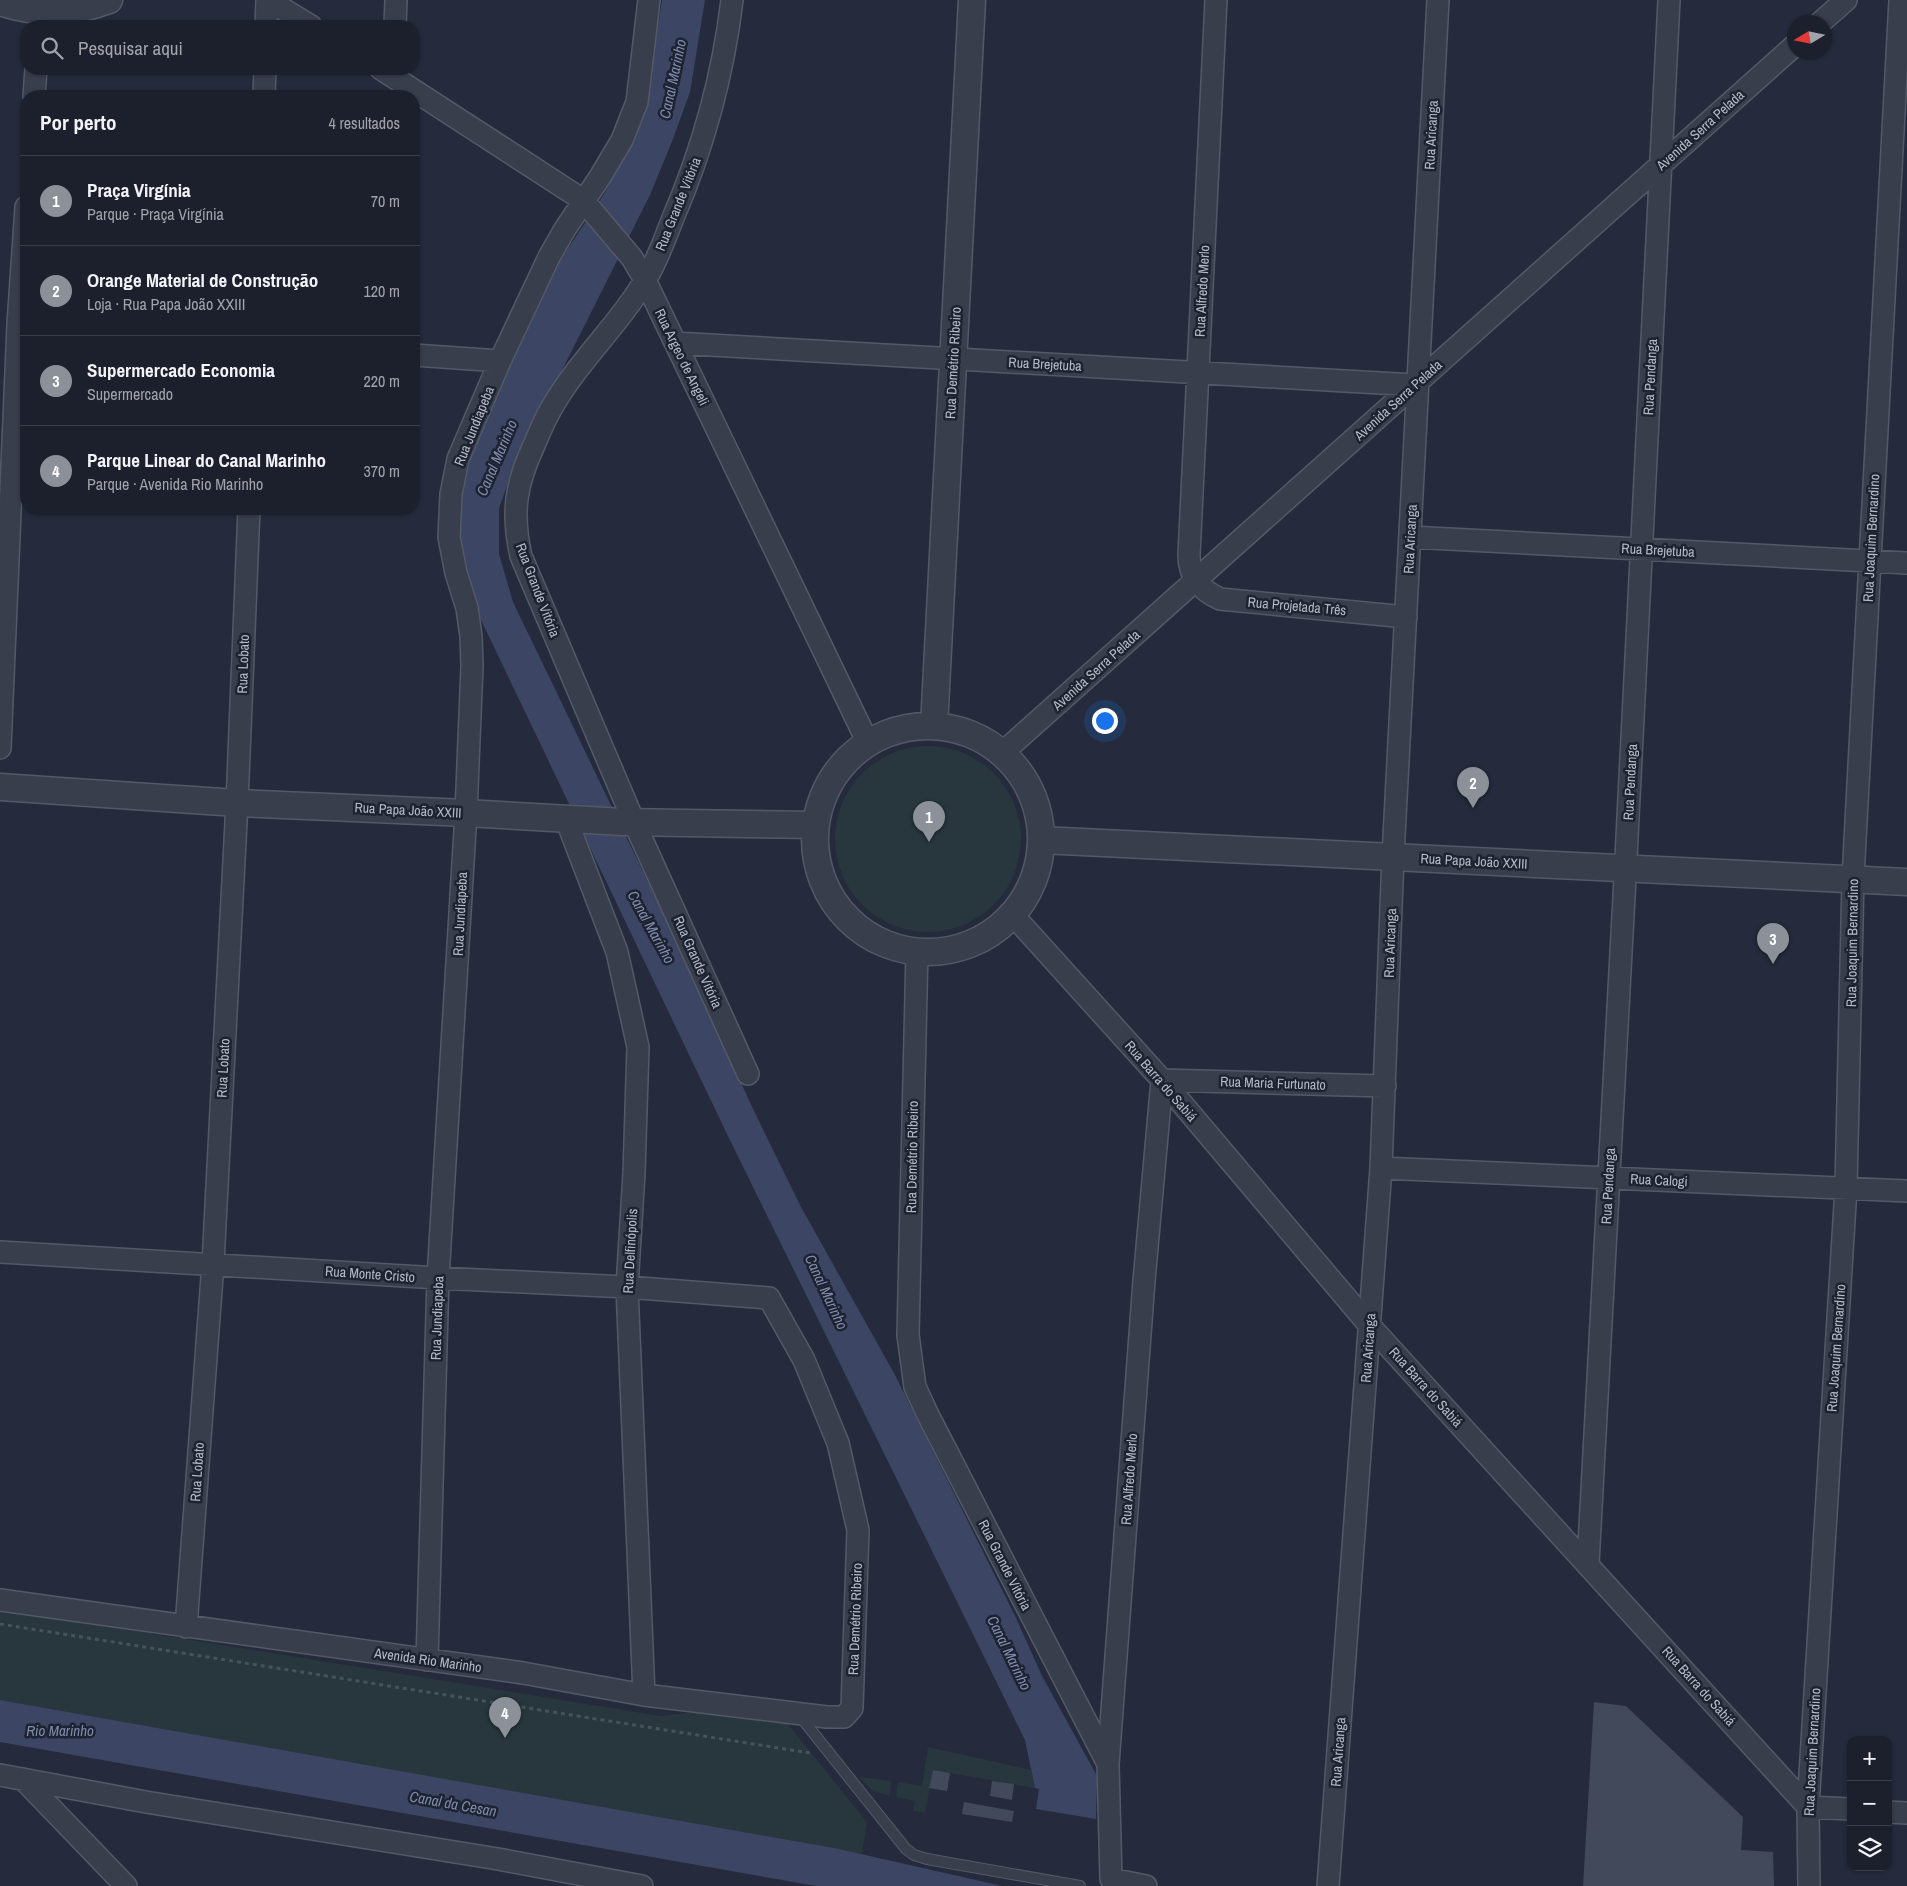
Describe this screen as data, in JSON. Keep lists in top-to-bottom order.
{
  "streets": {
    "street": [
      "Avenida Serra Pelada",
      "Rua Aricanga",
      "Rua Grande Vitória",
      "Rua Alfredo Merlo",
      "Rua Argeo de Angeli",
      "Rua Demétrio Ribeiro",
      "Rua Brejetuba",
      "Rua Pendanga",
      "Rua Jundiapeba",
      "Rua Joaquim Bernardino",
      "Rua Projetada Três",
      "Rua Lobato",
      "Rua Papa João XXIII",
      "Rua Barra do Sabiá",
      "Rua Maria Furtunato",
      "Rua Calogi",
      "Rua Delfinópolis",
      "Rua Monte Cristo",
      "Avenida Rio Marinho"
    ]
  },
  "crossings": [
    ["Avenida Serra Pelada", "Rua Aricanga"],
    ["Avenida Serra Pelada", "Rua Alfredo Merlo"],
    ["Avenida Serra Pelada", "Rua Brejetuba"],
    ["Avenida Serra Pelada", "Rua Pendanga"],
    ["Avenida Serra Pelada", "Rua Projetada Três"],
    ["Rua Aricanga", "Rua Brejetuba"],
    ["Rua Aricanga", "Rua Projetada Três"],
    ["Rua Aricanga", "Rua Papa João XXIII"],
    ["Rua Aricanga", "Rua Barra do Sabiá"],
    ["Rua Aricanga", "Rua Maria Furtunato"],
    ["Rua Aricanga", "Rua Calogi"],
    ["Rua Grande Vitória", "Rua Alfredo Merlo"],
    ["Rua Grande Vitória", "Rua Argeo de Angeli"],
    ["Rua Grande Vitória", "Rua Demétrio Ribeiro"],
    ["Rua Grande Vitória", "Rua Papa João XXIII"],
    ["Rua Alfredo Merlo", "Rua Brejetuba"],
    ["Rua Alfredo Merlo", "Rua Projetada Três"],
    ["Rua Alfredo Merlo", "Rua Barra do Sabiá"],
    ["Rua Alfredo Merlo", "Rua Maria Furtunato"],
    ["Rua Argeo de Angeli", "Rua Brejetuba"],
    ["Rua Argeo de Angeli", "Rua Jundiapeba"],
    ["Rua Demétrio Ribeiro", "Rua Brejetuba"],
    ["Rua Demétrio Ribeiro", "Rua Monte Cristo"],
    ["Rua Demétrio Ribeiro", "Avenida Rio Marinho"],
    ["Rua Brejetuba", "Rua Pendanga"],
    ["Rua Brejetuba", "Rua Joaquim Bernardino"],
    ["Rua Pendanga", "Rua Papa João XXIII"],
    ["Rua Pendanga", "Rua Barra do Sabiá"],
    ["Rua Pendanga", "Rua Calogi"],
    ["Rua Jundiapeba", "Rua Papa João XXIII"],
    ["Rua Jundiapeba", "Rua Monte Cristo"],
    ["Rua Jundiapeba", "Avenida Rio Marinho"],
    ["Rua Joaquim Bernardino", "Rua Papa João XXIII"],
    ["Rua Joaquim Bernardino", "Rua Barra do Sabiá"],
    ["Rua Joaquim Bernardino", "Rua Calogi"],
    ["Rua Lobato", "Rua Papa João XXIII"],
    ["Rua Lobato", "Rua Monte Cristo"],
    ["Rua Lobato", "Avenida Rio Marinho"],
    ["Rua Papa João XXIII", "Rua Delfinópolis"],
    ["Rua Barra do Sabiá", "Rua Maria Furtunato"],
    ["Rua Delfinópolis", "Rua Monte Cristo"],
    ["Rua Delfinópolis", "Avenida Rio Marinho"]
  ],
  "water": ["Canal Marinho", "Rio Marinho", "Canal da Cesan"],
  "north": "left",
  "page": {
    "search": "Pesquisar aqui",
    "heading": ["Por perto", "4 resultados"],
    "list": [
      {
        "mark": "1",
        "name": "Praça Virgínia",
        "note": "Parque · Praça Virgínia",
        "value": "70 m"
      },
      {
        "mark": "2",
        "name": "Orange Material de Construção",
        "note": "Loja · Rua Papa João XXIII",
        "value": "120 m"
      },
      {
        "mark": "3",
        "name": "Supermercado Economia",
        "note": "Supermercado",
        "value": "220 m"
      },
      {
        "mark": "4",
        "name": "Parque Linear do Canal Marinho",
        "note": "Parque · Avenida Rio Marinho",
        "value": "370 m"
      }
    ],
    "pins": [
      "2",
      "1",
      "3",
      "4"
    ],
    "map_buttons": ["+", "−"]
  }
}
